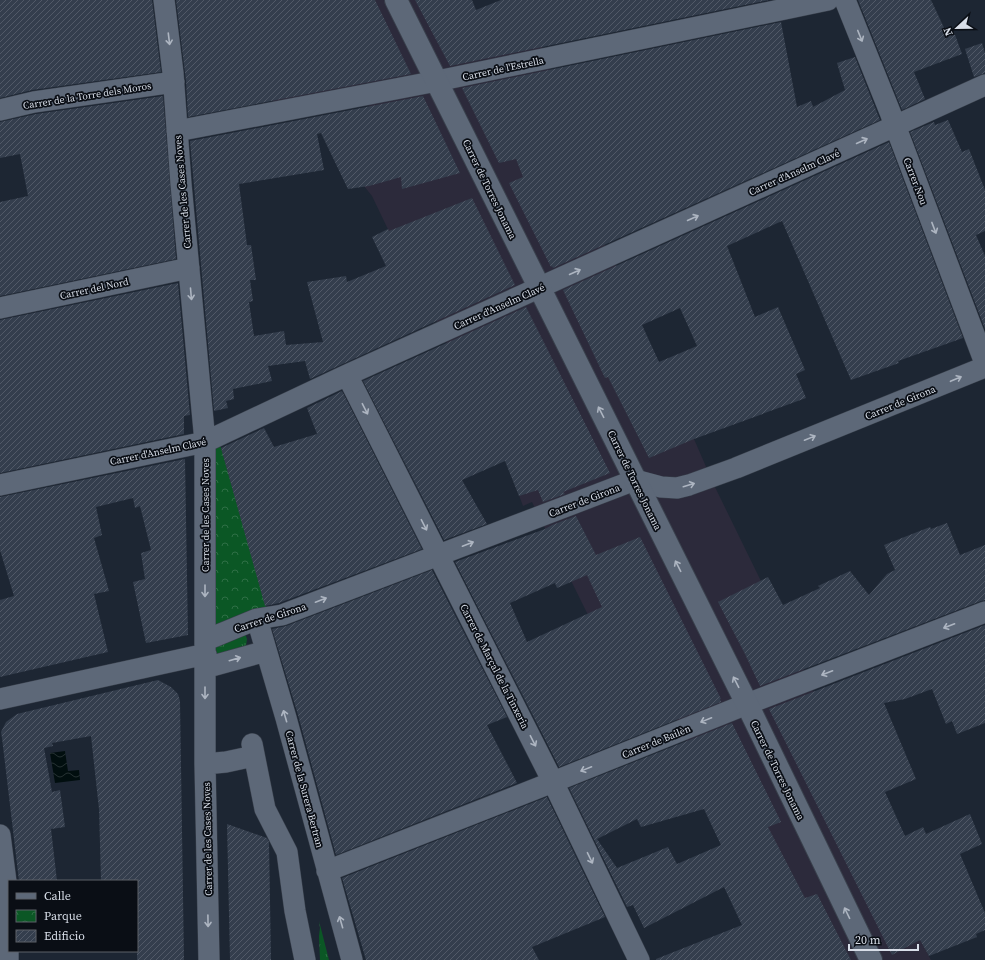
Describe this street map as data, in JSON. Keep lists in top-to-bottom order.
{
  "streets": {
    "street": [
      "Carrer de l'Estrella",
      "Carrer de la Torre dels Moros",
      "Carrer d'Anselm Clavé",
      "Carrer Nou",
      "Carrer de Torres Jonama",
      "Carrer de les Cases Noves",
      "Carrer del Nord",
      "Carrer de Girona",
      "Carrer de Marçal de la Tinxeria",
      "Carrer de Bailèn",
      "Carrer de la Surera Bertran"
    ]
  },
  "crossings": [
    ["Carrer de l'Estrella", "Carrer de Torres Jonama"],
    ["Carrer de l'Estrella", "Carrer de les Cases Noves"],
    ["Carrer de la Torre dels Moros", "Carrer de les Cases Noves"],
    ["Carrer d'Anselm Clavé", "Carrer Nou"],
    ["Carrer d'Anselm Clavé", "Carrer de Torres Jonama"],
    ["Carrer d'Anselm Clavé", "Carrer de les Cases Noves"],
    ["Carrer d'Anselm Clavé", "Carrer de Marçal de la Tinxeria"],
    ["Carrer Nou", "Carrer de Girona"],
    ["Carrer de Torres Jonama", "Carrer de Girona"],
    ["Carrer de Torres Jonama", "Carrer de Bailèn"],
    ["Carrer de les Cases Noves", "Carrer del Nord"],
    ["Carrer de les Cases Noves", "Carrer de Girona"],
    ["Carrer de Girona", "Carrer de Marçal de la Tinxeria"],
    ["Carrer de Girona", "Carrer de la Surera Bertran"],
    ["Carrer de Marçal de la Tinxeria", "Carrer de Bailèn"],
    ["Carrer de Bailèn", "Carrer de la Surera Bertran"]
  ],
  "one_way": [
    "Carrer d'Anselm Clavé",
    "Carrer Nou",
    "Carrer de Torres Jonama",
    "Carrer de les Cases Noves",
    "Carrer de Girona",
    "Carrer de Marçal de la Tinxeria",
    "Carrer de Bailèn",
    "Carrer de la Surera Bertran"
  ],
  "legend": ["Calle", "Parque", "Edificio"],
  "scale_bar": "20 m",
  "north": "left"
}
